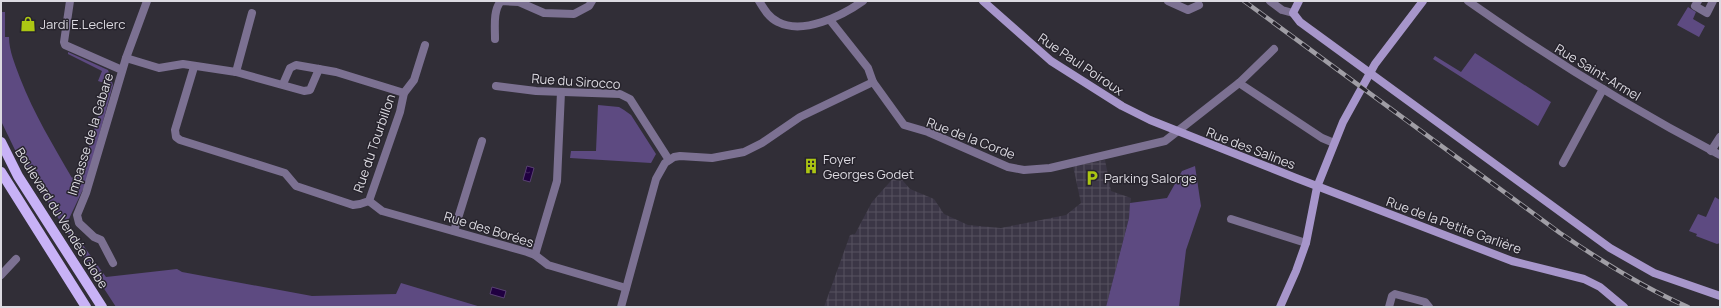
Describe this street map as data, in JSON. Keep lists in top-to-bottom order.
{
  "streets": {
    "main road": ["Boulevard du Vendée Globe"],
    "street": [
      "Rue Paul Poiroux",
      "Rue Saint-Armel",
      "Rue du Sirocco",
      "Impasse de la Gabare",
      "Rue de la Corde",
      "Rue du Tourbillon",
      "Rue des Salines",
      "Rue de la Petite Garlière",
      "Rue des Borées"
    ]
  },
  "crossings": [
    ["Rue Paul Poiroux", "Rue de la Corde"],
    ["Rue Paul Poiroux", "Rue des Salines"],
    ["Rue de la Corde", "Rue des Salines"],
    ["Rue du Tourbillon", "Rue des Borées"],
    ["Rue des Salines", "Rue de la Petite Garlière"]
  ],
  "places": {
    "shop": ["Jardi E.Leclerc"],
    "building": ["Foyer Georges Godet"],
    "parking": ["Parking Salorge"]
  }
}
